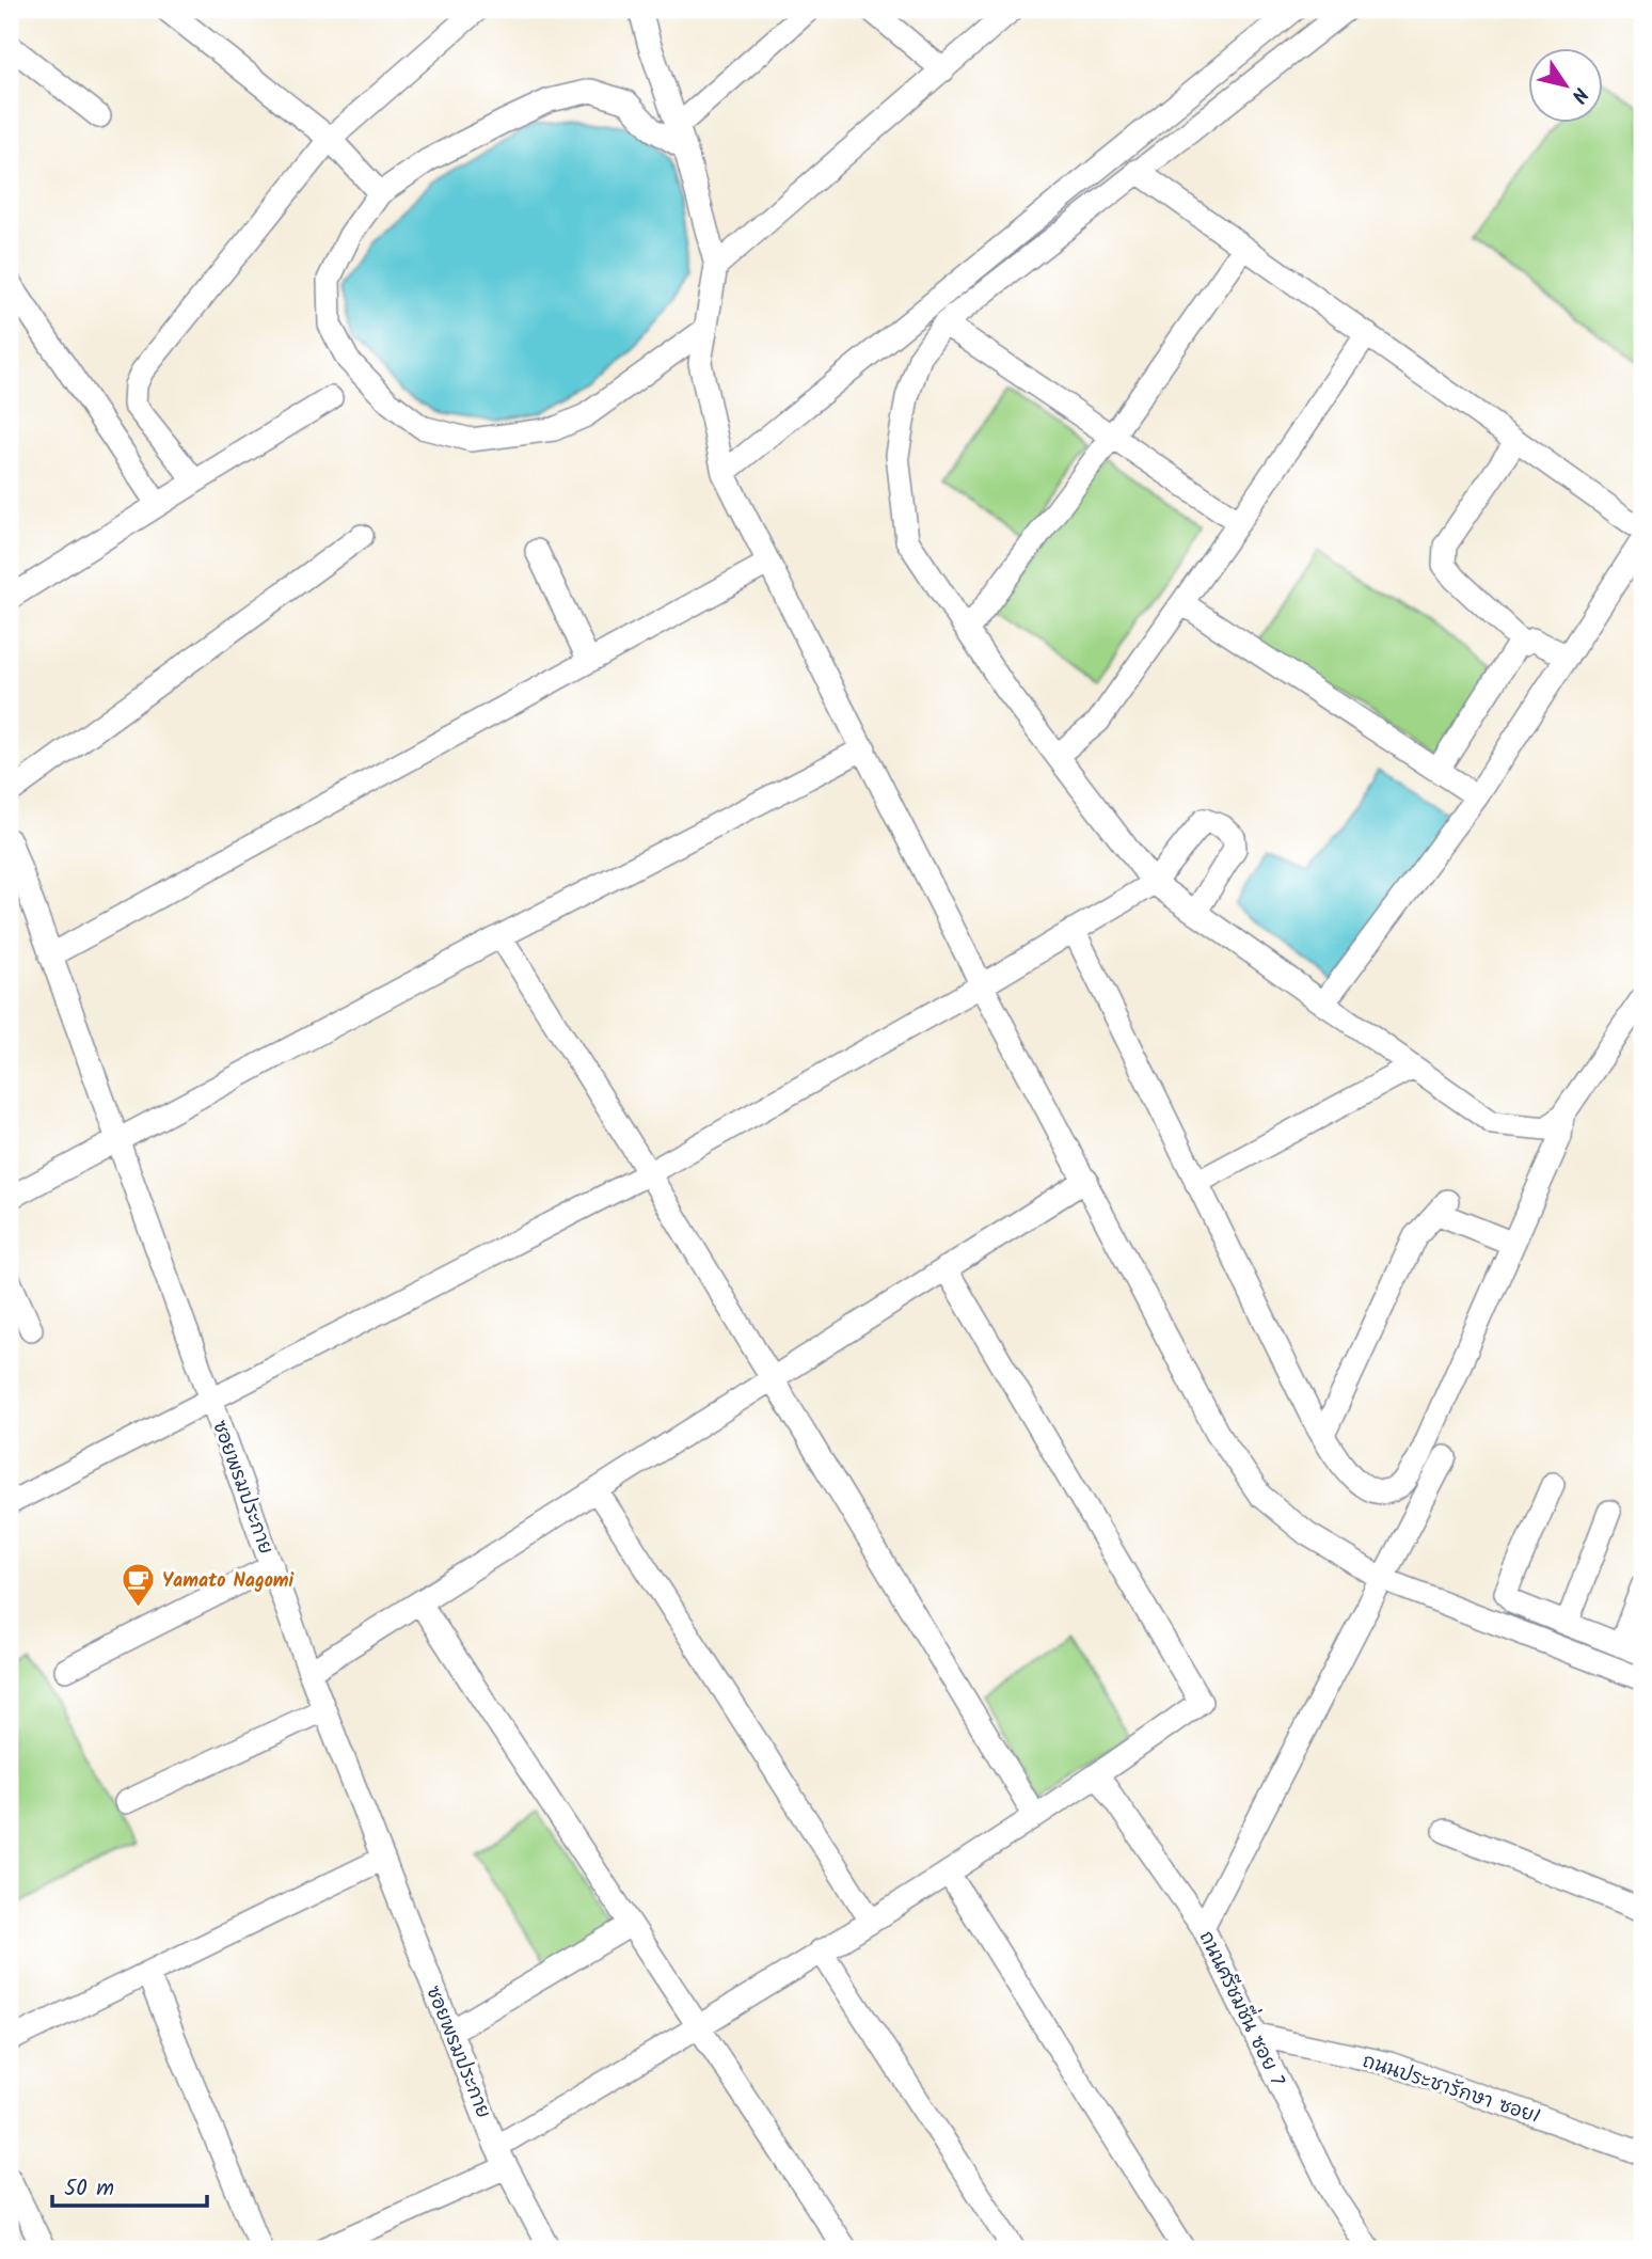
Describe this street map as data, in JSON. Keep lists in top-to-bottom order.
{
  "streets": {
    "street": ["ซอยพรมประกาย", "ถนนศรีชมชื่น ซอย 7", "ถนนประชารักษา ซอย1"]
  },
  "crossings": [
    ["ถนนศรีชมชื่น ซอย 7", "ถนนประชารักษา ซอย1"]
  ],
  "places": {
    "cafe": ["Yamato Nagomi"]
  },
  "scale_bar": "50 m",
  "north": "bottom right"
}
